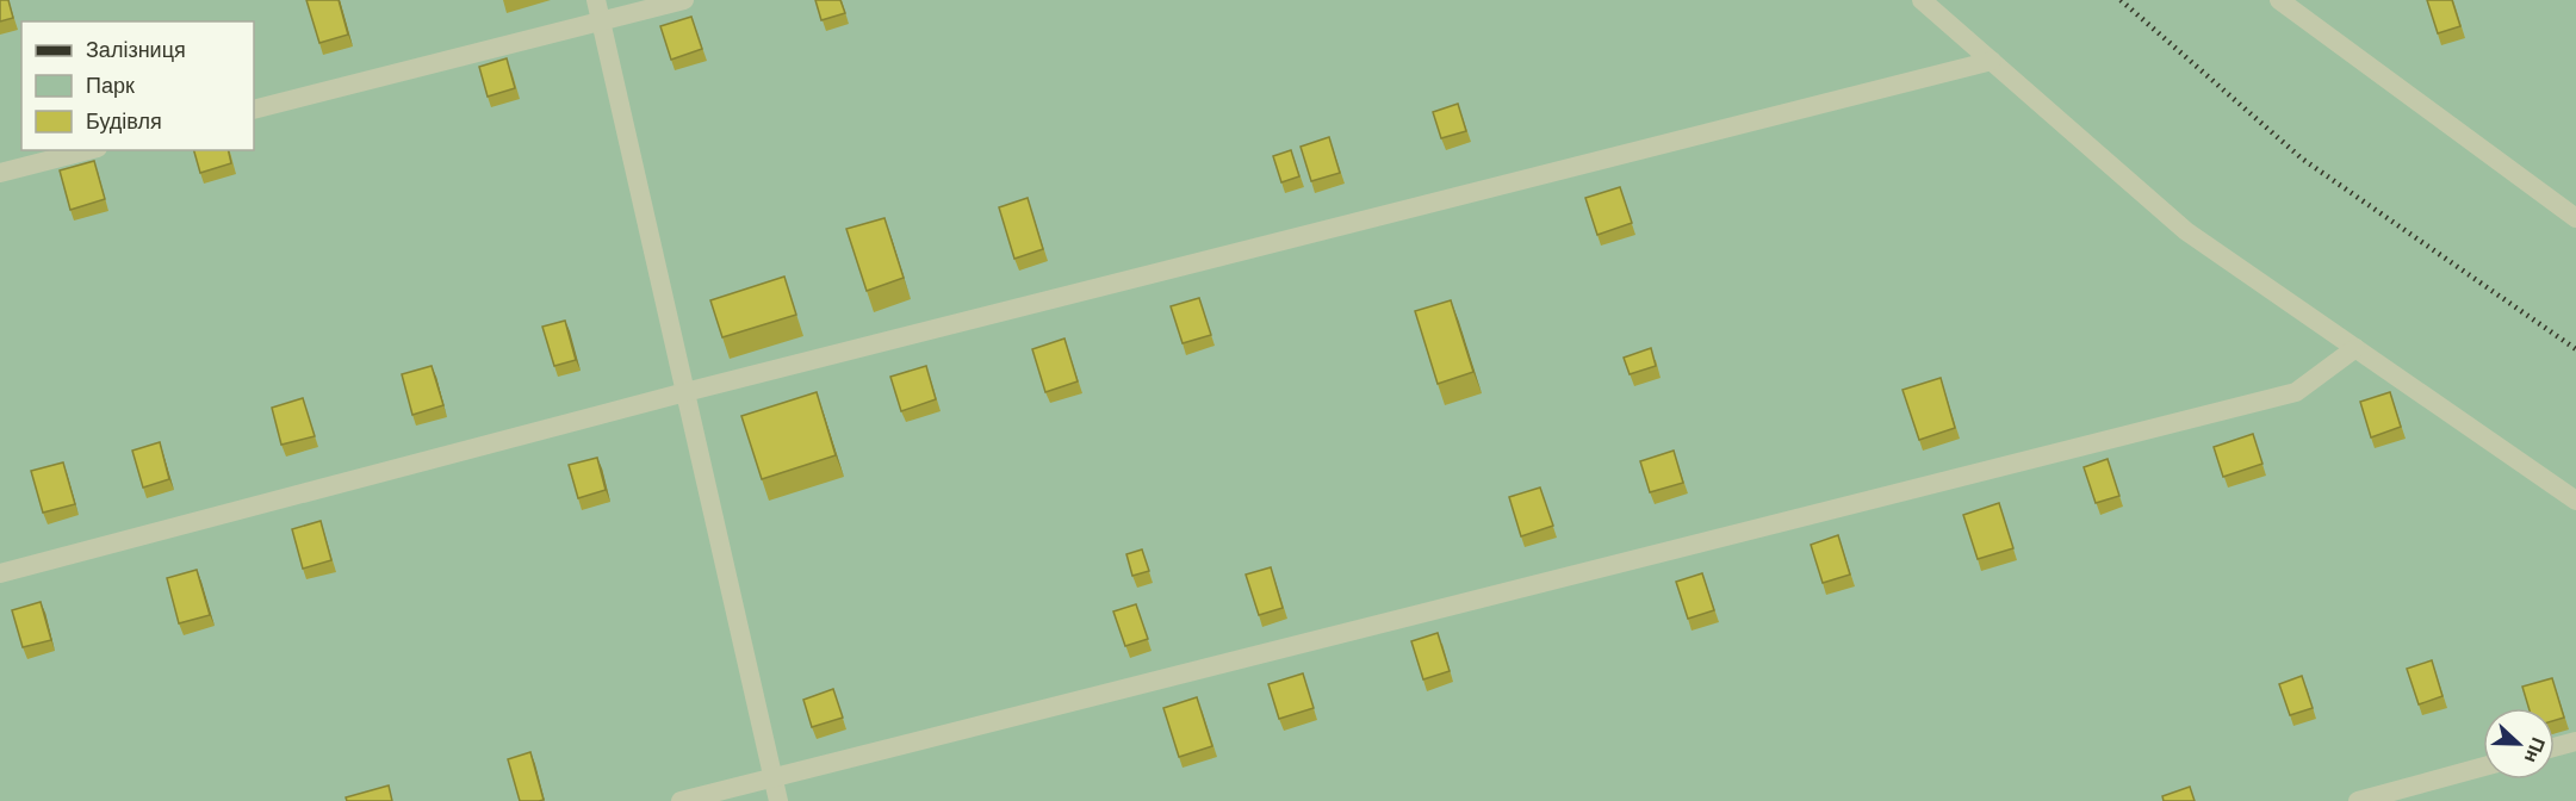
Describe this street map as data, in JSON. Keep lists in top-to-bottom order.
{
  "legend": ["Залізниця", "Парк", "Будівля"],
  "north": "right"
}
